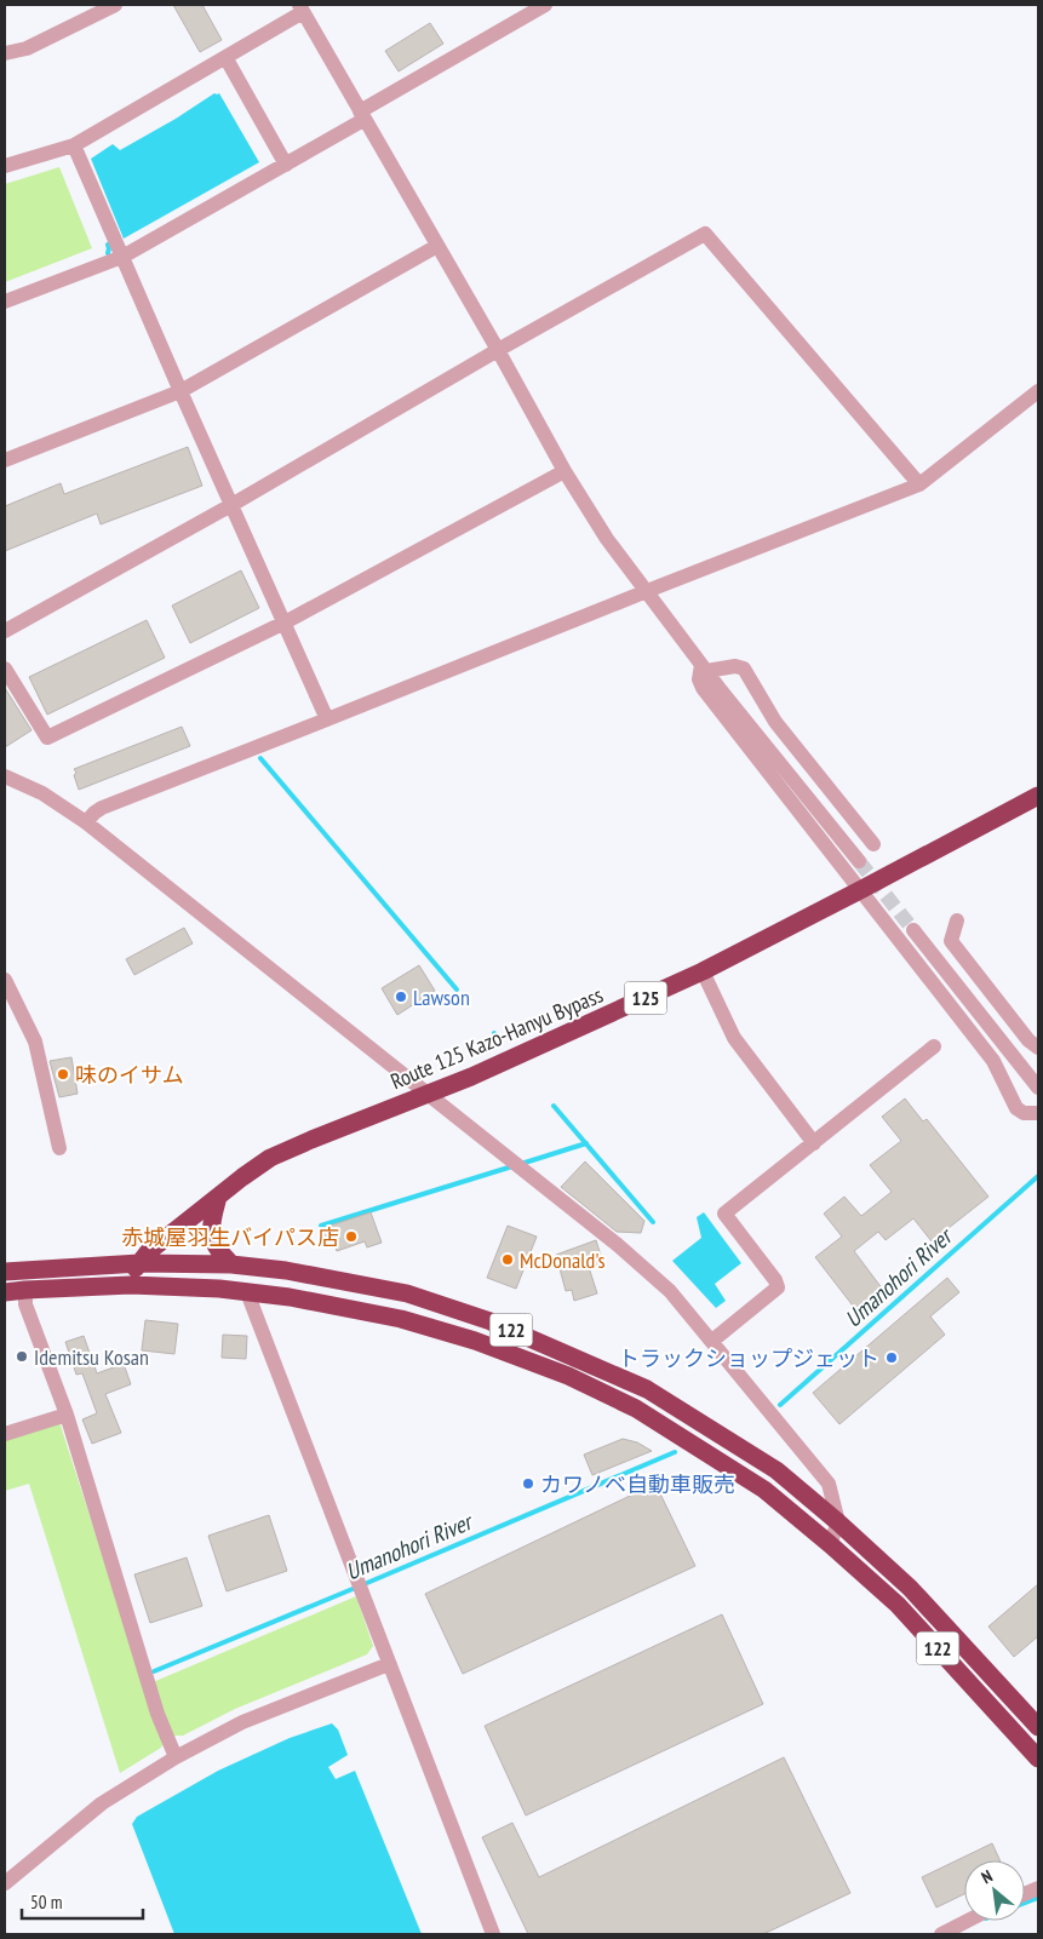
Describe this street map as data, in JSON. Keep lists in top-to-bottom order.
{
  "streets": {
    "highway": ["125", "Route 125 Kazo-Hanyu Bypass", "122"]
  },
  "crossings": [
    ["Route 125 Kazo-Hanyu Bypass", "122"]
  ],
  "water": ["Umanohori River"],
  "places": [
    "Lawson",
    "味のイサム",
    "赤城屋羽生バイパス店",
    "McDonald's",
    "Idemitsu Kosan",
    "トラックショップジェット",
    "カワノベ自動車販売"
  ],
  "scale_bar": "50 m",
  "north": "top left"
}
